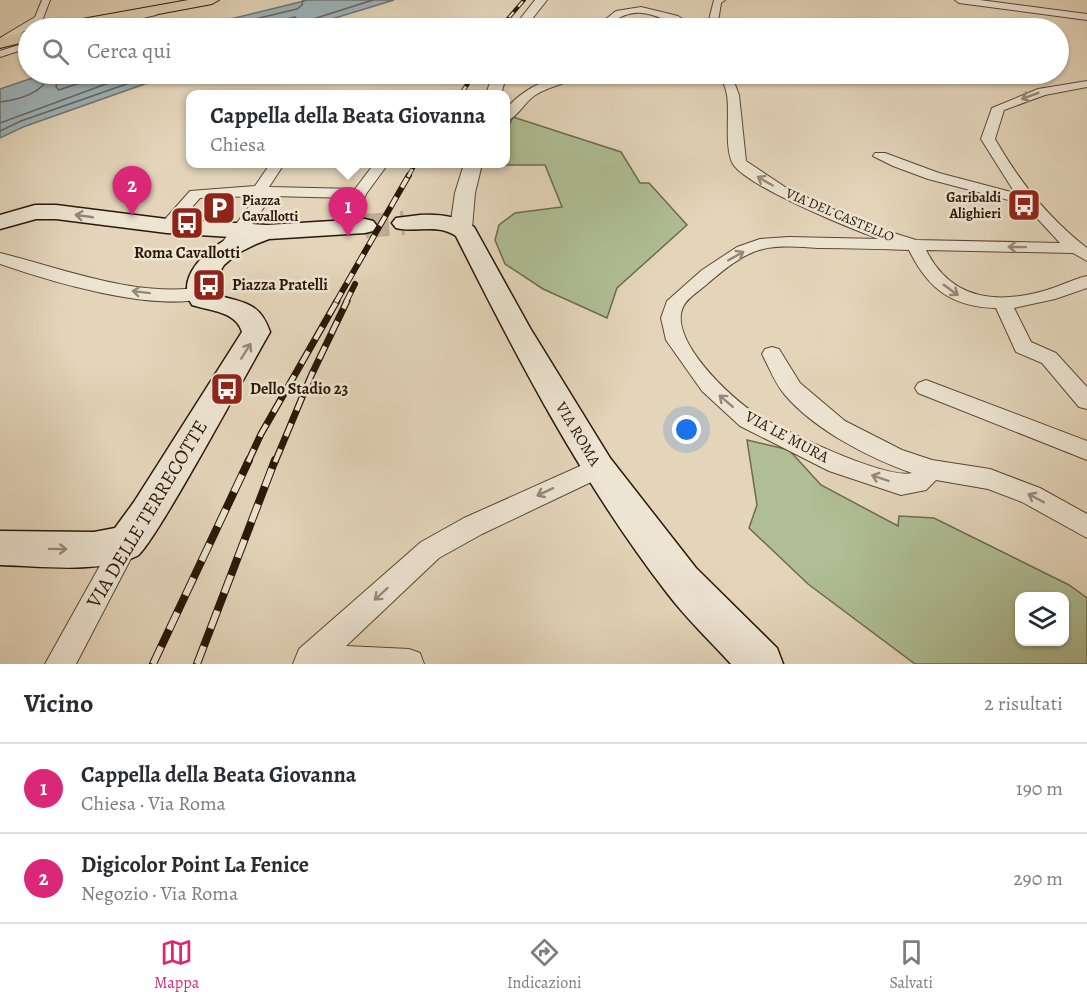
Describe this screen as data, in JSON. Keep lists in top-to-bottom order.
{
  "streets": {
    "main road": ["VIA ROMA", "VIA DELLE TERRECOTTE"],
    "street": ["VIA DEL CASTELLO", "VIA LE MURA"]
  },
  "crossings": [
    ["VIA DEL CASTELLO", "VIA LE MURA"]
  ],
  "one_way": ["VIA DELLE TERRECOTTE"],
  "places": {
    "bus stop": [
      "Garibaldi Alighieri",
      "Roma Cavallotti",
      "Piazza Pratelli",
      "Dello Stadio 23"
    ],
    "parking": ["Piazza Cavallotti"]
  },
  "page": {
    "search": "Cerca qui",
    "popup": ["Cappella della Beata Giovanna", "Chiesa"],
    "pins": ["2", "1"],
    "heading": ["Vicino", "2 risultati"],
    "list": [
      {
        "mark": "1",
        "name": "Cappella della Beata Giovanna",
        "note": "Chiesa · Via Roma",
        "value": "190 m"
      },
      {
        "mark": "2",
        "name": "Digicolor Point La Fenice",
        "note": "Negozio · Via Roma",
        "value": "290 m"
      }
    ],
    "nav": ["Mappa", "Indicazioni", "Salvati"]
  }
}
